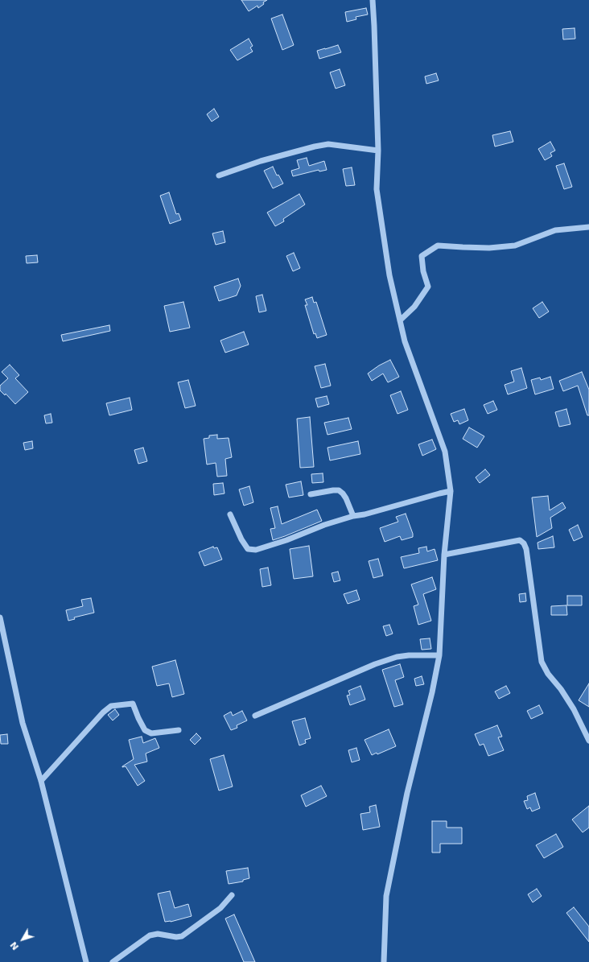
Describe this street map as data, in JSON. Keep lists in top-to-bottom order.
{
  "north": "bottom left"
}
